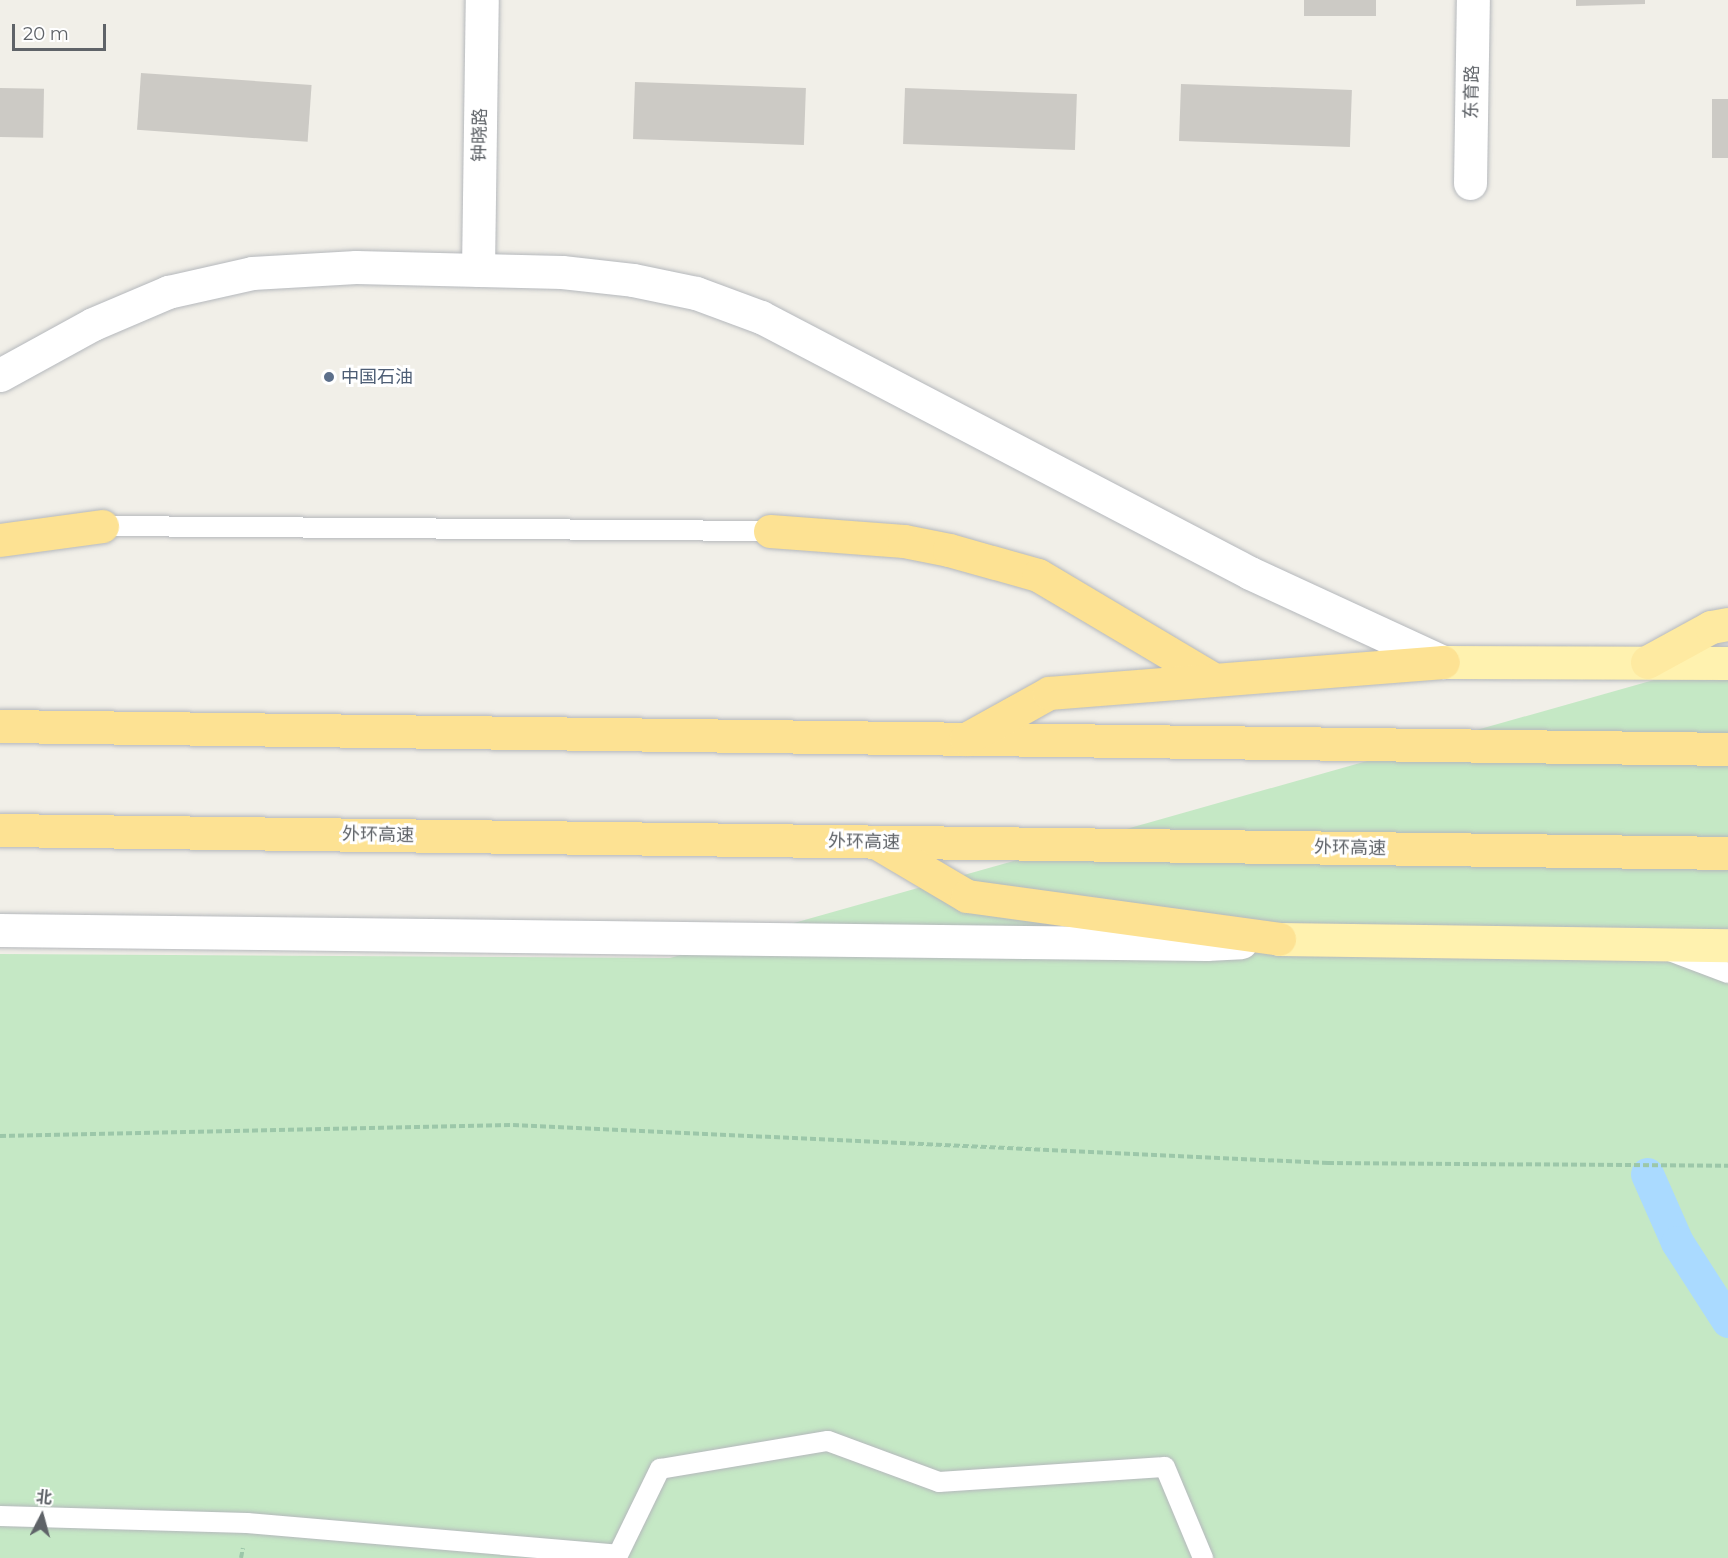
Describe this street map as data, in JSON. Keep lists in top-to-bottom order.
{
  "streets": {
    "highway": ["外环高速"],
    "main road": ["东育路", "钟晓路"]
  },
  "places": ["中国石油"],
  "scale_bar": "20 m",
  "north": "top"
}
